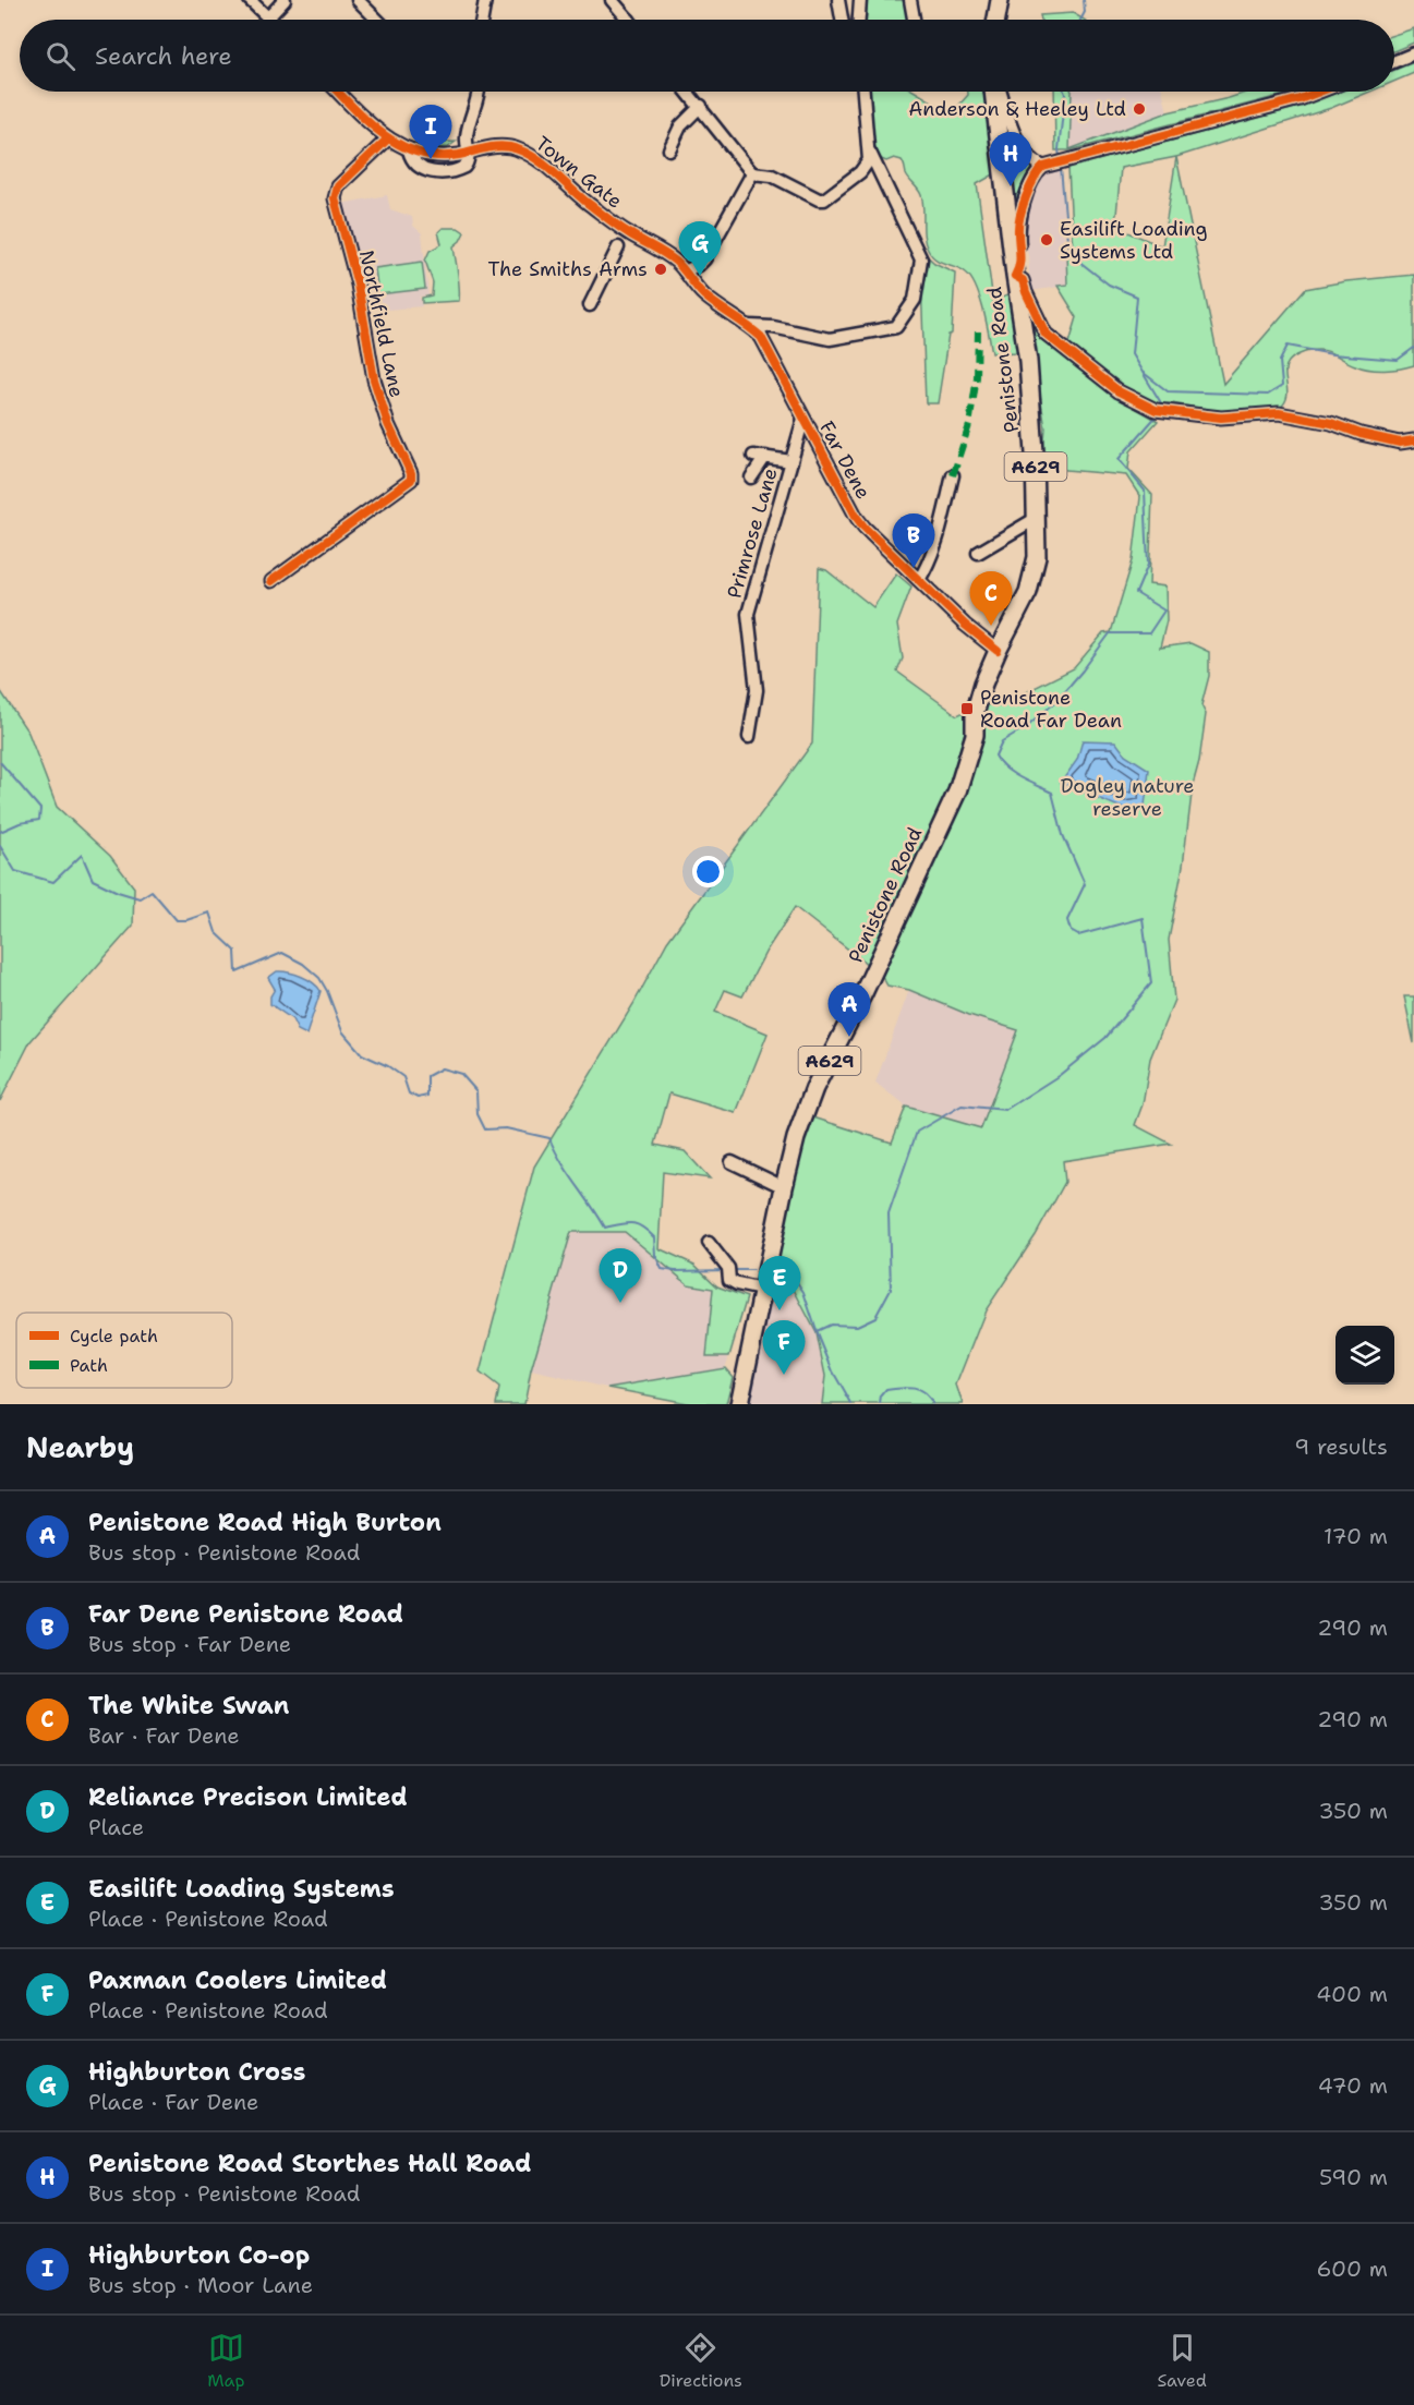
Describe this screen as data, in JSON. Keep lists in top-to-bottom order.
{
  "streets": {
    "highway": ["Penistone Road", "A629"],
    "street": [
      "Town Gate",
      "Northfield Lane",
      "Far Dene",
      "Primrose Lane"
    ]
  },
  "crossings": [
    ["Town Gate", "Northfield Lane"],
    ["Town Gate", "Far Dene"],
    ["Penistone Road", "Far Dene"],
    ["Far Dene", "Primrose Lane"]
  ],
  "parks": ["Dogley nature reserve"],
  "places": {
    "other": ["Anderson & Heeley Ltd", "Easilift Loading Systems Ltd", "The Smiths Arms"],
    "transit": ["Penistone Road Far Dean"]
  },
  "legend": ["Cycle path", "Path"],
  "page": {
    "search": "Search here",
    "pins": [
      "I",
      "H",
      "G",
      "B",
      "C",
      "A",
      "D",
      "E",
      "F"
    ],
    "heading": ["Nearby", "9 results"],
    "list": [
      {
        "mark": "A",
        "name": "Penistone Road High Burton",
        "note": "Bus stop · Penistone Road",
        "value": "170 m"
      },
      {
        "mark": "B",
        "name": "Far Dene Penistone Road",
        "note": "Bus stop · Far Dene",
        "value": "290 m"
      },
      {
        "mark": "C",
        "name": "The White Swan",
        "note": "Bar · Far Dene",
        "value": "290 m"
      },
      {
        "mark": "D",
        "name": "Reliance Precison Limited",
        "note": "Place",
        "value": "350 m"
      },
      {
        "mark": "E",
        "name": "Easilift Loading Systems",
        "note": "Place · Penistone Road",
        "value": "350 m"
      },
      {
        "mark": "F",
        "name": "Paxman Coolers Limited",
        "note": "Place · Penistone Road",
        "value": "400 m"
      },
      {
        "mark": "G",
        "name": "Highburton Cross",
        "note": "Place · Far Dene",
        "value": "470 m"
      },
      {
        "mark": "H",
        "name": "Penistone Road Storthes Hall Road",
        "note": "Bus stop · Penistone Road",
        "value": "590 m"
      },
      {
        "mark": "I",
        "name": "Highburton Co-op",
        "note": "Bus stop · Moor Lane",
        "value": "600 m"
      }
    ],
    "nav": ["Map", "Directions", "Saved"]
  }
}
